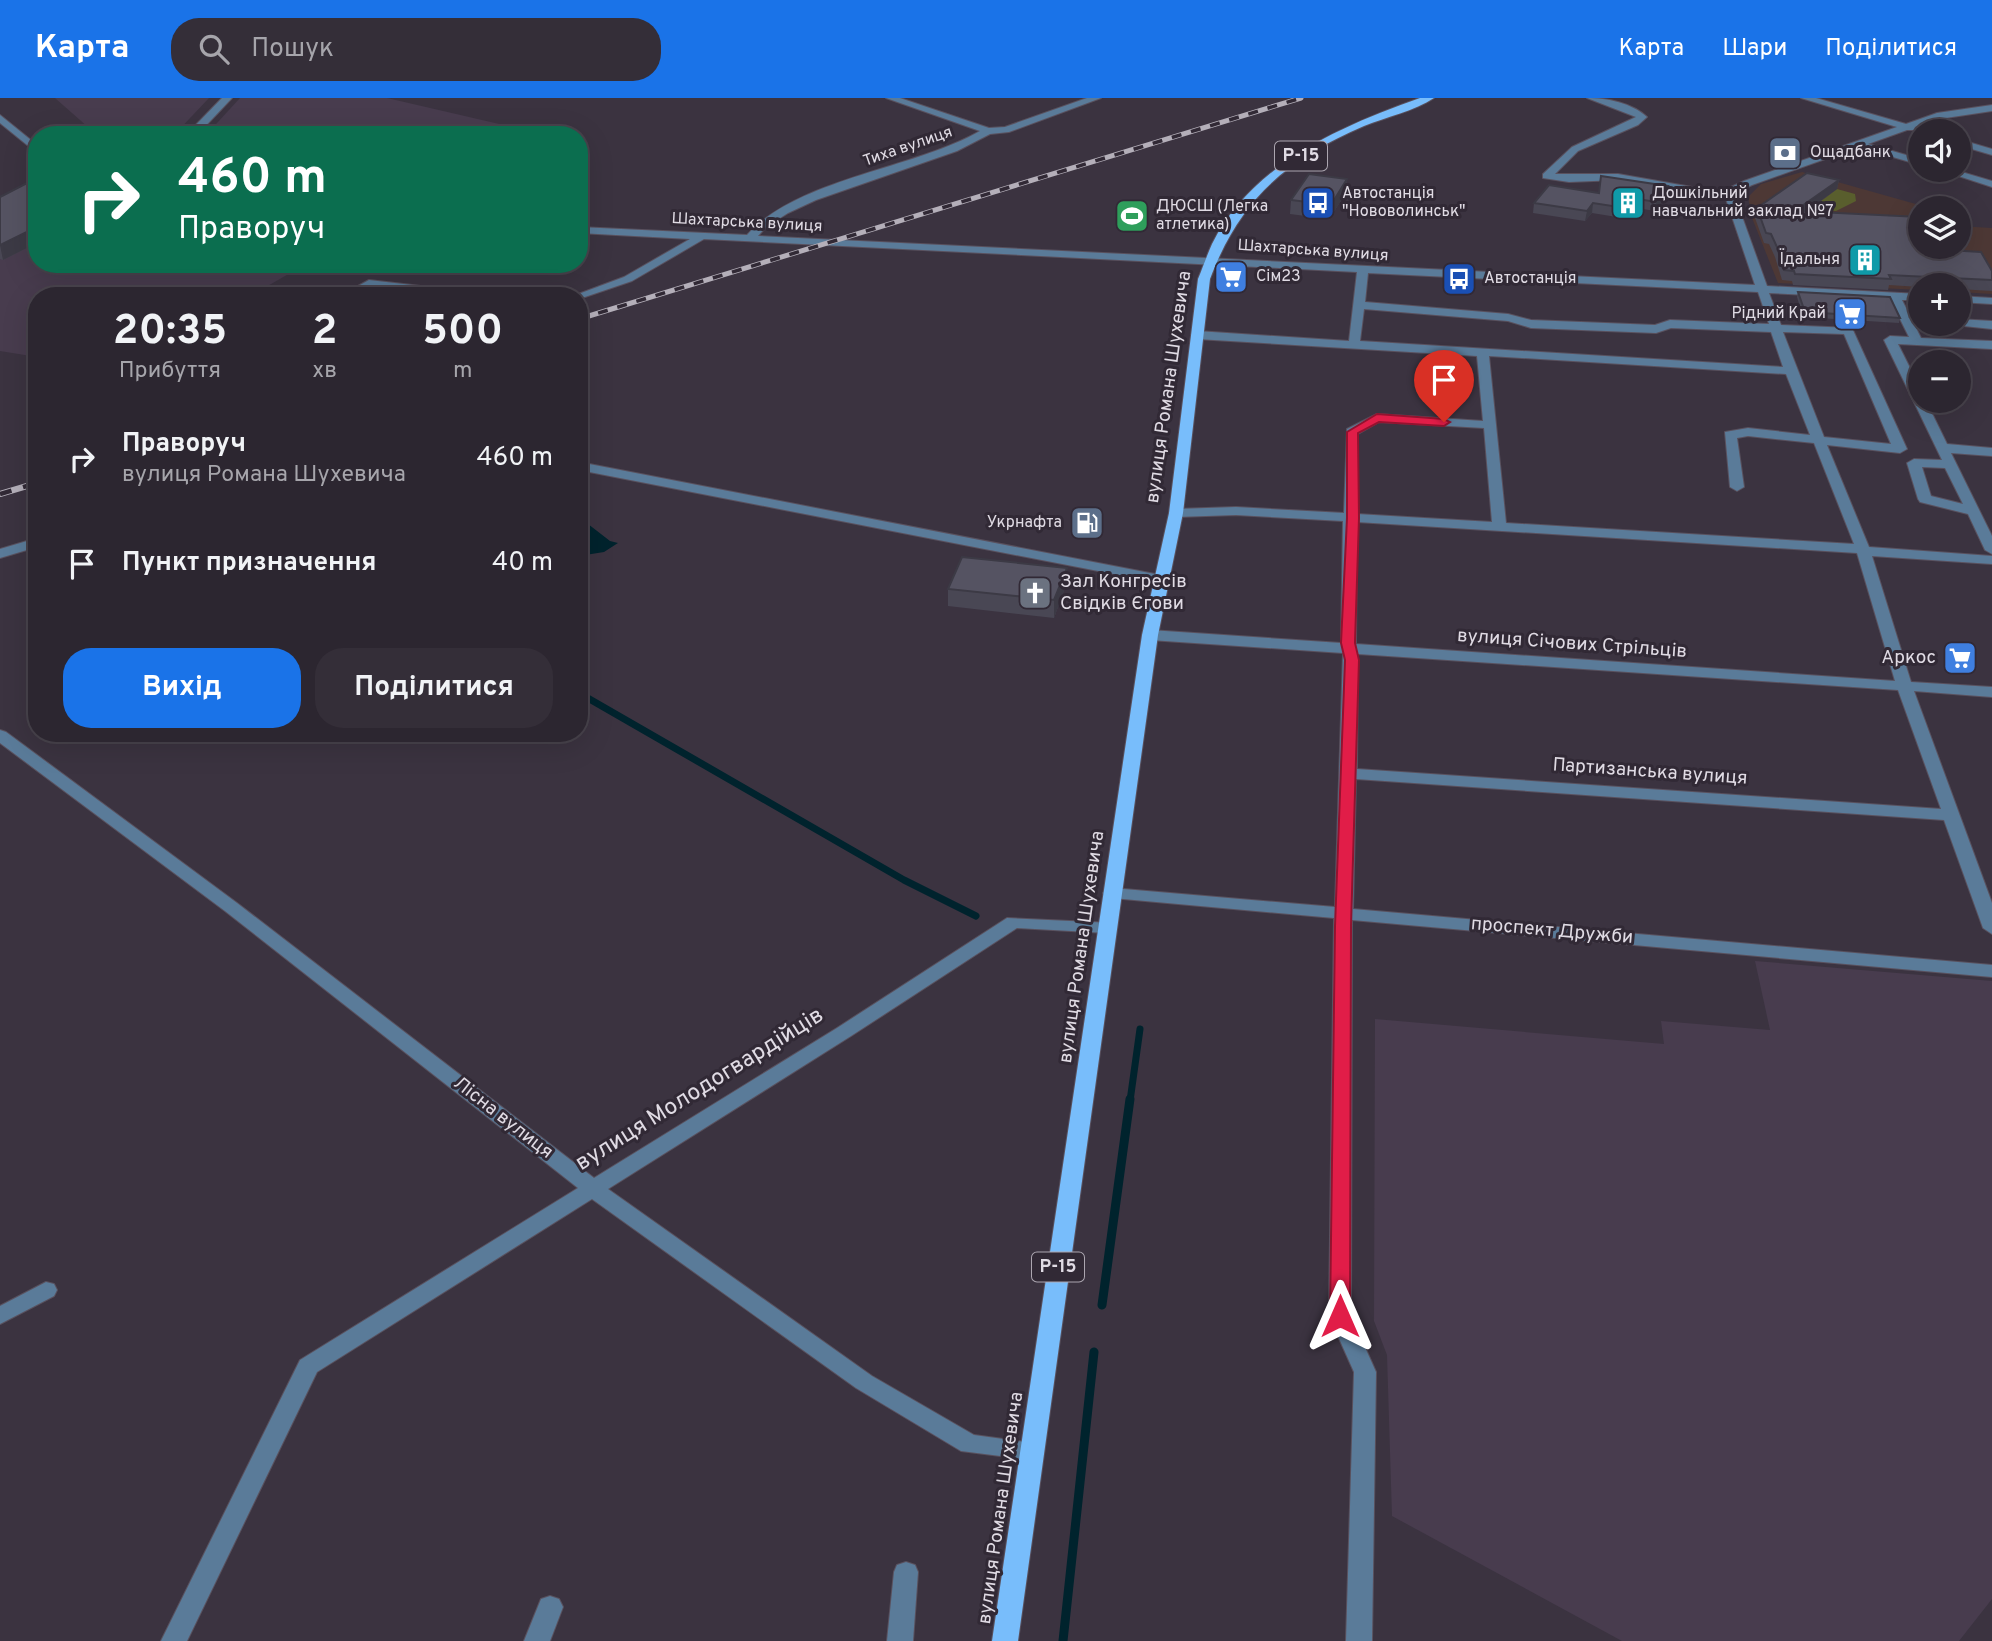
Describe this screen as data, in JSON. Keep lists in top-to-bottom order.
{
  "streets": {
    "main road": ["Р-15", "вулиця Романа Шухевича"],
    "street": [
      "Тиха вулиця",
      "Шахтарська вулиця",
      "вулиця Січових Стрільців",
      "Партизанська вулиця",
      "проспект Дружби",
      "вулиця Молодогвардійців",
      "Лісна вулиця"
    ]
  },
  "crossings": [
    ["Тиха вулиця", "Шахтарська вулиця"],
    ["Р-15", "Шахтарська вулиця"],
    ["Р-15", "вулиця Романа Шухевича"],
    ["Шахтарська вулиця", "вулиця Романа Шухевича"],
    ["вулиця Романа Шухевича", "вулиця Січових Стрільців"],
    ["вулиця Романа Шухевича", "проспект Дружби"],
    ["вулиця Романа Шухевича", "вулиця Молодогвардійців"],
    ["вулиця Романа Шухевича", "Лісна вулиця"],
    ["вулиця Молодогвардійців", "Лісна вулиця"]
  ],
  "places": {
    "bank": ["Ощадбанк"],
    "bus stop": ["Автостанція \"Нововолинськ\"", "Автостанція"],
    "building": ["Дошкільний навчальний заклад №7", "Їдальня"],
    "sports": ["ДЮСШ (Легка атлетика)"],
    "supermarket": ["Сім23", "Рідний Край", "Аркос"],
    "fuel station": ["Укрнафта"],
    "church": ["Зал Конгресів Свідків Єгови"]
  },
  "page": {
    "header": "Карта",
    "search": "Пошук",
    "nav": ["Карта", "Шари", "Поділитися"],
    "map_buttons": ["+", "−"],
    "turn": ["460 m", "Праворуч"],
    "eta": [
      "20:35",
      "Прибуття",
      "2",
      "хв",
      "500",
      "m"
    ],
    "list": [
      {
        "name": "Праворуч",
        "note": "вулиця Романа Шухевича",
        "value": "460 m"
      },
      {
        "name": "Пункт призначення",
        "value": "40 m"
      }
    ],
    "buttons": ["Вихід", "Поділитися"]
  }
}
